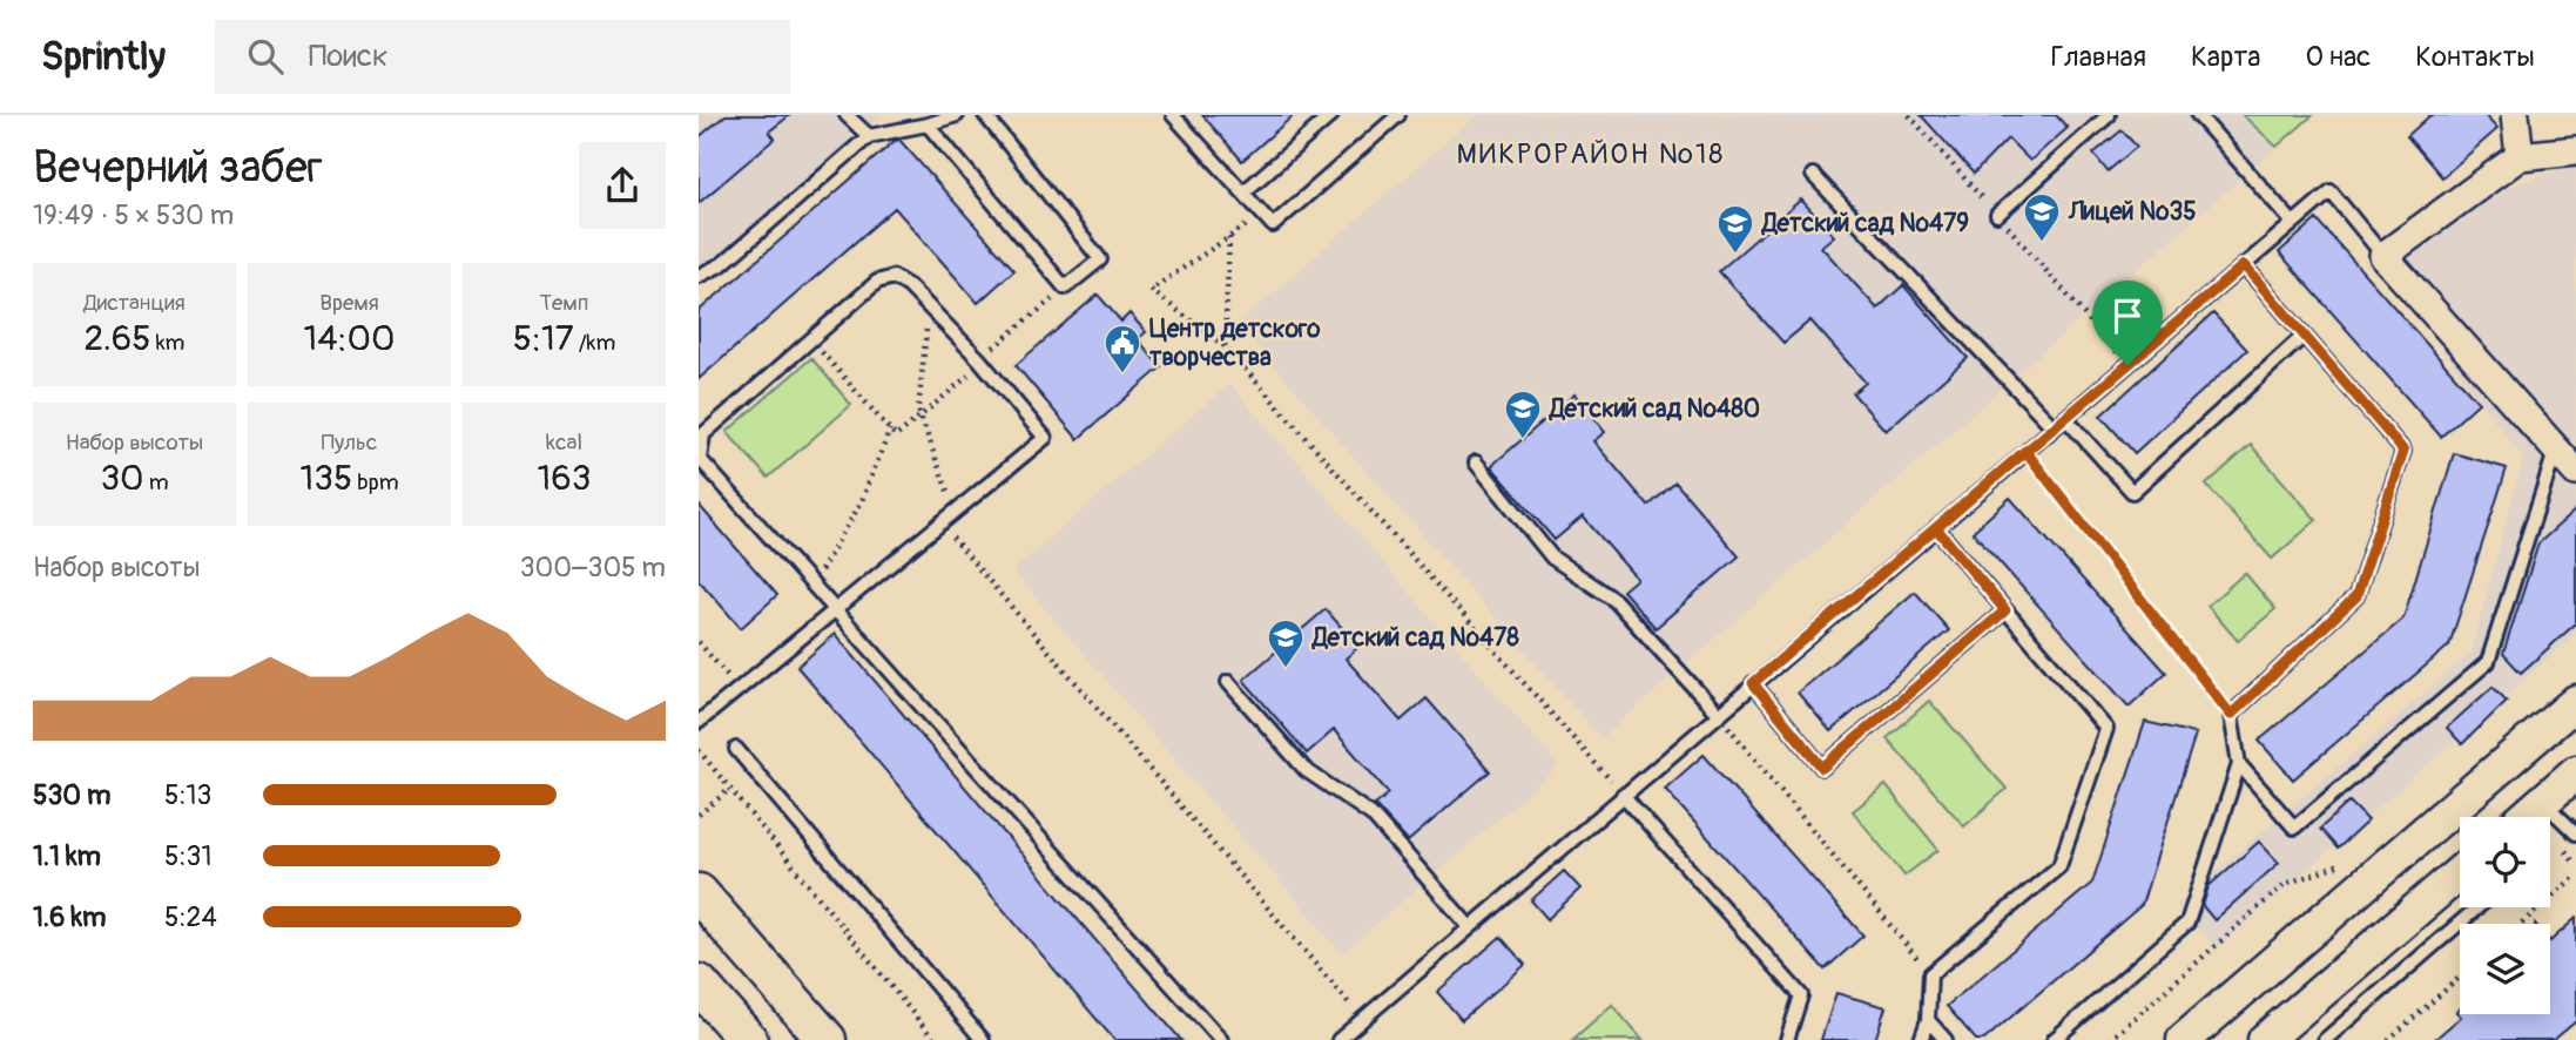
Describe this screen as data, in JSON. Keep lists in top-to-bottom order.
{
  "districts": ["МИКРОРАЙОН №18"],
  "places": {
    "school or university": [
      "Лицей №35",
      "Детский сад №479",
      "Детский сад №480",
      "Детский сад №478"
    ],
    "public building": ["Центр детского творчества"]
  },
  "page": {
    "header": "Sprintly",
    "search": "Поиск",
    "nav": [
      "Главная",
      "Карта",
      "О нас",
      "Контакты"
    ],
    "heading": ["Вечерний забег", "19:49 · 5 × 530 m"],
    "stats": [
      ["Дистанция", "2.65 km"],
      ["Время", "14:00"],
      ["Темп", "5:17 /km"],
      ["Набор высоты", "30 m"],
      ["Пульс", "135 bpm"],
      ["kcal", "163"]
    ],
    "chart": ["Набор высоты", "300–305 m"],
    "list": [
      {
        "name": "530 m",
        "note": "5:13"
      },
      {
        "name": "1.1 km",
        "note": "5:31"
      },
      {
        "name": "1.6 km",
        "note": "5:24"
      }
    ]
  }
}
